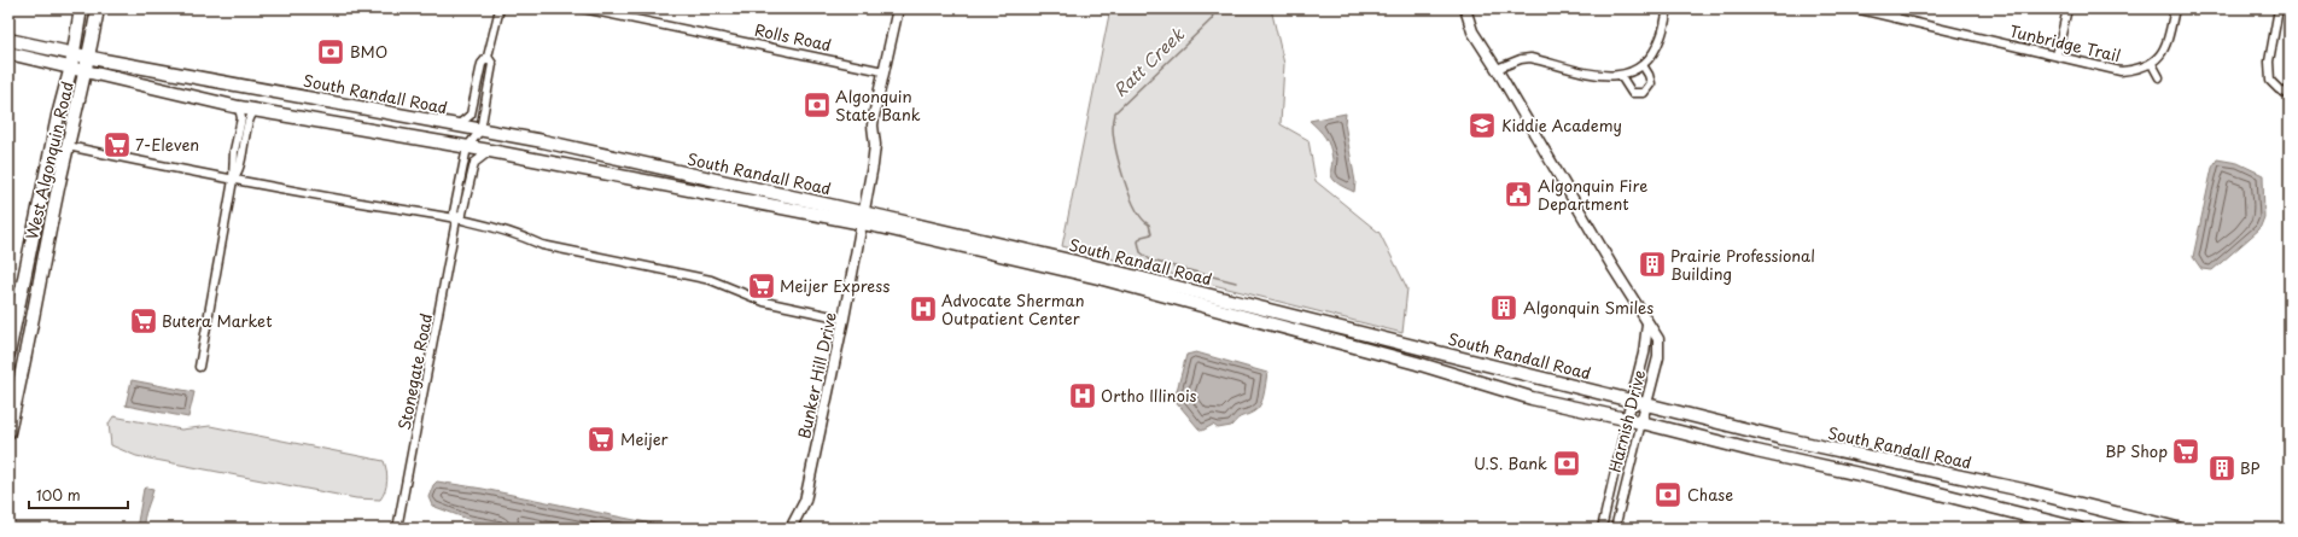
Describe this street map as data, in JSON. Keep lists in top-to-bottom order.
{
  "streets": {
    "main road": ["South Randall Road", "West Algonquin Road"],
    "street": [
      "Rolls Road",
      "Tunbridge Trail",
      "Stonegate Road",
      "Bunker Hill Drive",
      "Harnish Drive"
    ]
  },
  "crossings": [
    ["Rolls Road", "Bunker Hill Drive"],
    ["South Randall Road", "West Algonquin Road"],
    ["South Randall Road", "Stonegate Road"],
    ["South Randall Road", "Bunker Hill Drive"],
    ["South Randall Road", "Harnish Drive"]
  ],
  "water": ["Ratt Creek"],
  "places": {
    "bank": [
      "BMO",
      "Algonquin State Bank",
      "U.S. Bank",
      "Chase"
    ],
    "school or university": ["Kiddie Academy"],
    "supermarket": [
      "7-Eleven",
      "Meijer Express",
      "Butera Market",
      "Meijer",
      "BP Shop"
    ],
    "public building": ["Algonquin Fire Department"],
    "building": ["Prairie Professional Building", "Algonquin Smiles", "BP"],
    "hospital": ["Advocate Sherman Outpatient Center", "Ortho Illinois"]
  },
  "scale_bar": "100 m"
}
